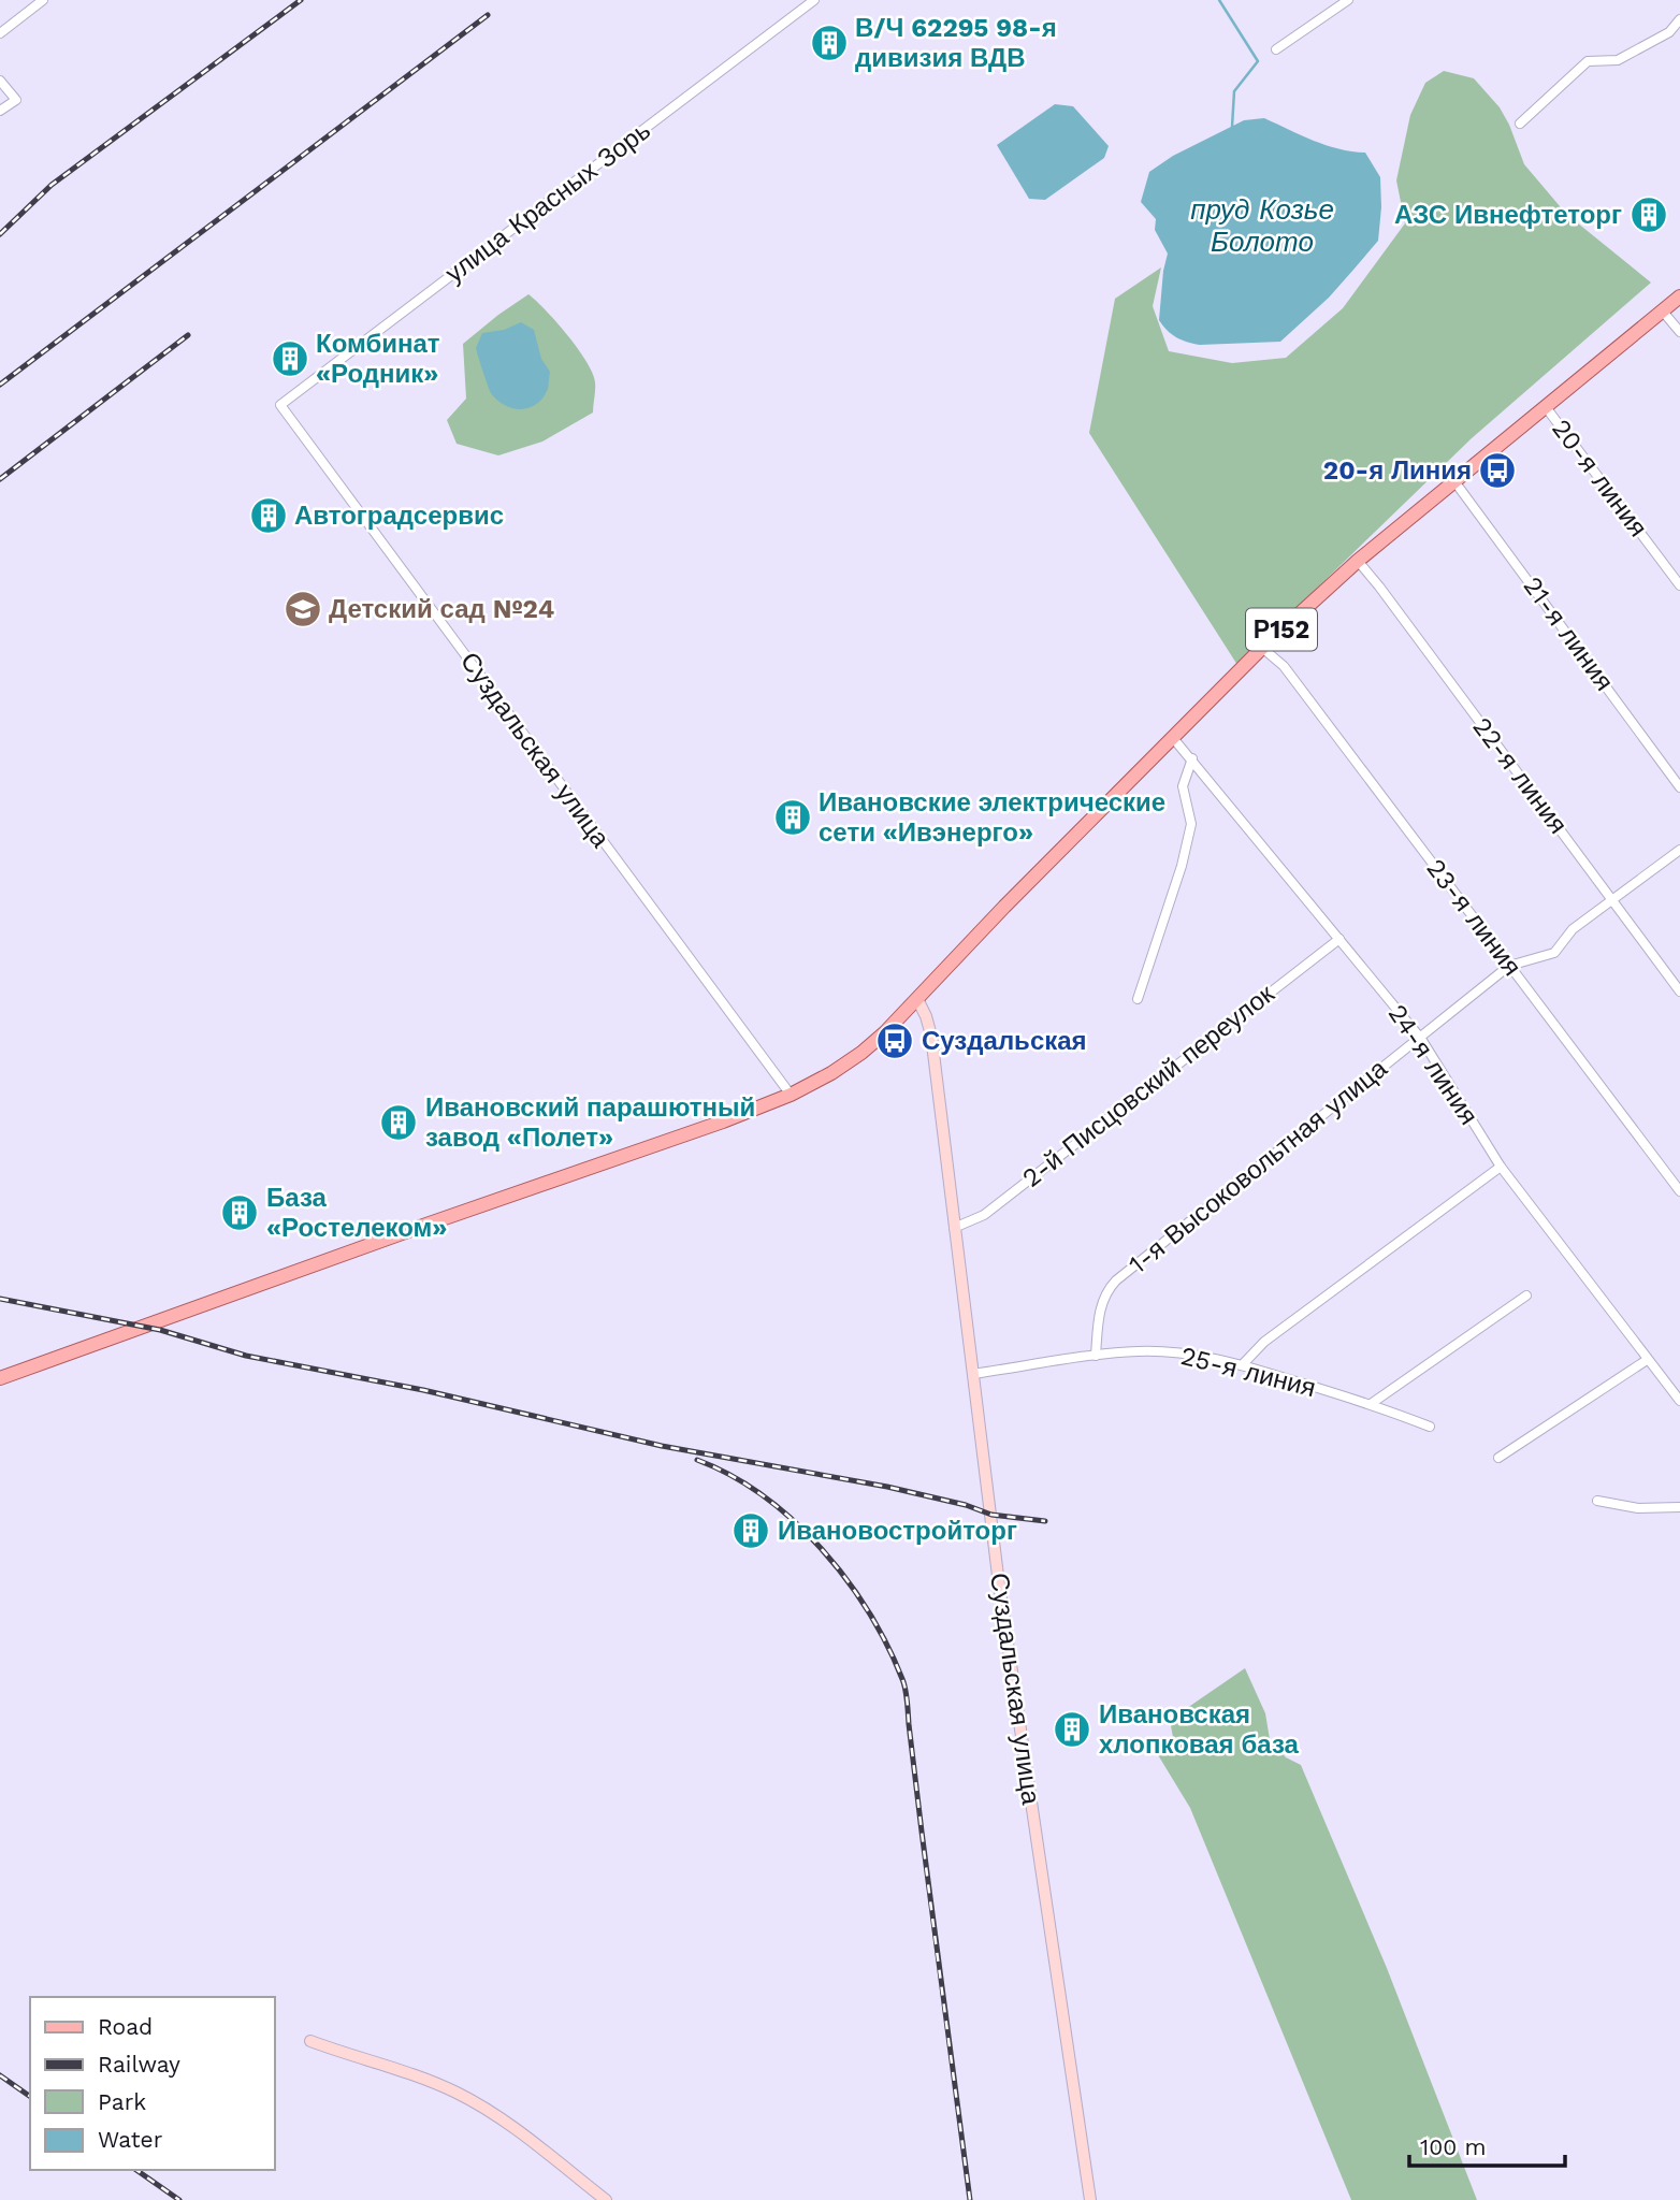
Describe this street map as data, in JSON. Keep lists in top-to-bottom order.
{
  "streets": {
    "main road": ["Р152", "Суздальская улица"],
    "street": [
      "улица Красных Зорь",
      "20-я линия",
      "21-я линия",
      "22-я линия",
      "23-я линия",
      "24-я линия",
      "2-й Писцовский переулок",
      "1-я Высоковольтная улица",
      "25-я линия"
    ]
  },
  "crossings": [
    ["улица Красных Зорь", "Суздальская улица"],
    ["20-я линия", "Р152"],
    ["Р152", "21-я линия"],
    ["Р152", "Суздальская улица"],
    ["Р152", "22-я линия"],
    ["Р152", "23-я линия"],
    ["Р152", "24-я линия"],
    ["Суздальская улица", "2-й Писцовский переулок"],
    ["Суздальская улица", "25-я линия"],
    ["22-я линия", "1-я Высоковольтная улица"],
    ["23-я линия", "1-я Высоковольтная улица"],
    ["24-я линия", "2-й Писцовский переулок"],
    ["24-я линия", "1-я Высоковольтная улица"],
    ["1-я Высоковольтная улица", "25-я линия"]
  ],
  "water": ["пруд Козье Болото"],
  "places": {
    "building": [
      "В/Ч 62295 98-я дивизия ВДВ",
      "АЗС Ивнефтеторг",
      "Комбинат «Родник»",
      "Автоградсервис",
      "Ивановские электрические сети «Ивэнерго»",
      "Ивановский парашютный завод «Полет»",
      "База «Ростелеком»",
      "Ивановостройторг",
      "Ивановская хлопковая база"
    ],
    "bus stop": ["20-я Линия", "Суздальская"],
    "school or university": ["Детский сад №24"]
  },
  "legend": [
    "Road",
    "Railway",
    "Park",
    "Water"
  ],
  "scale_bar": "100 m"
}
